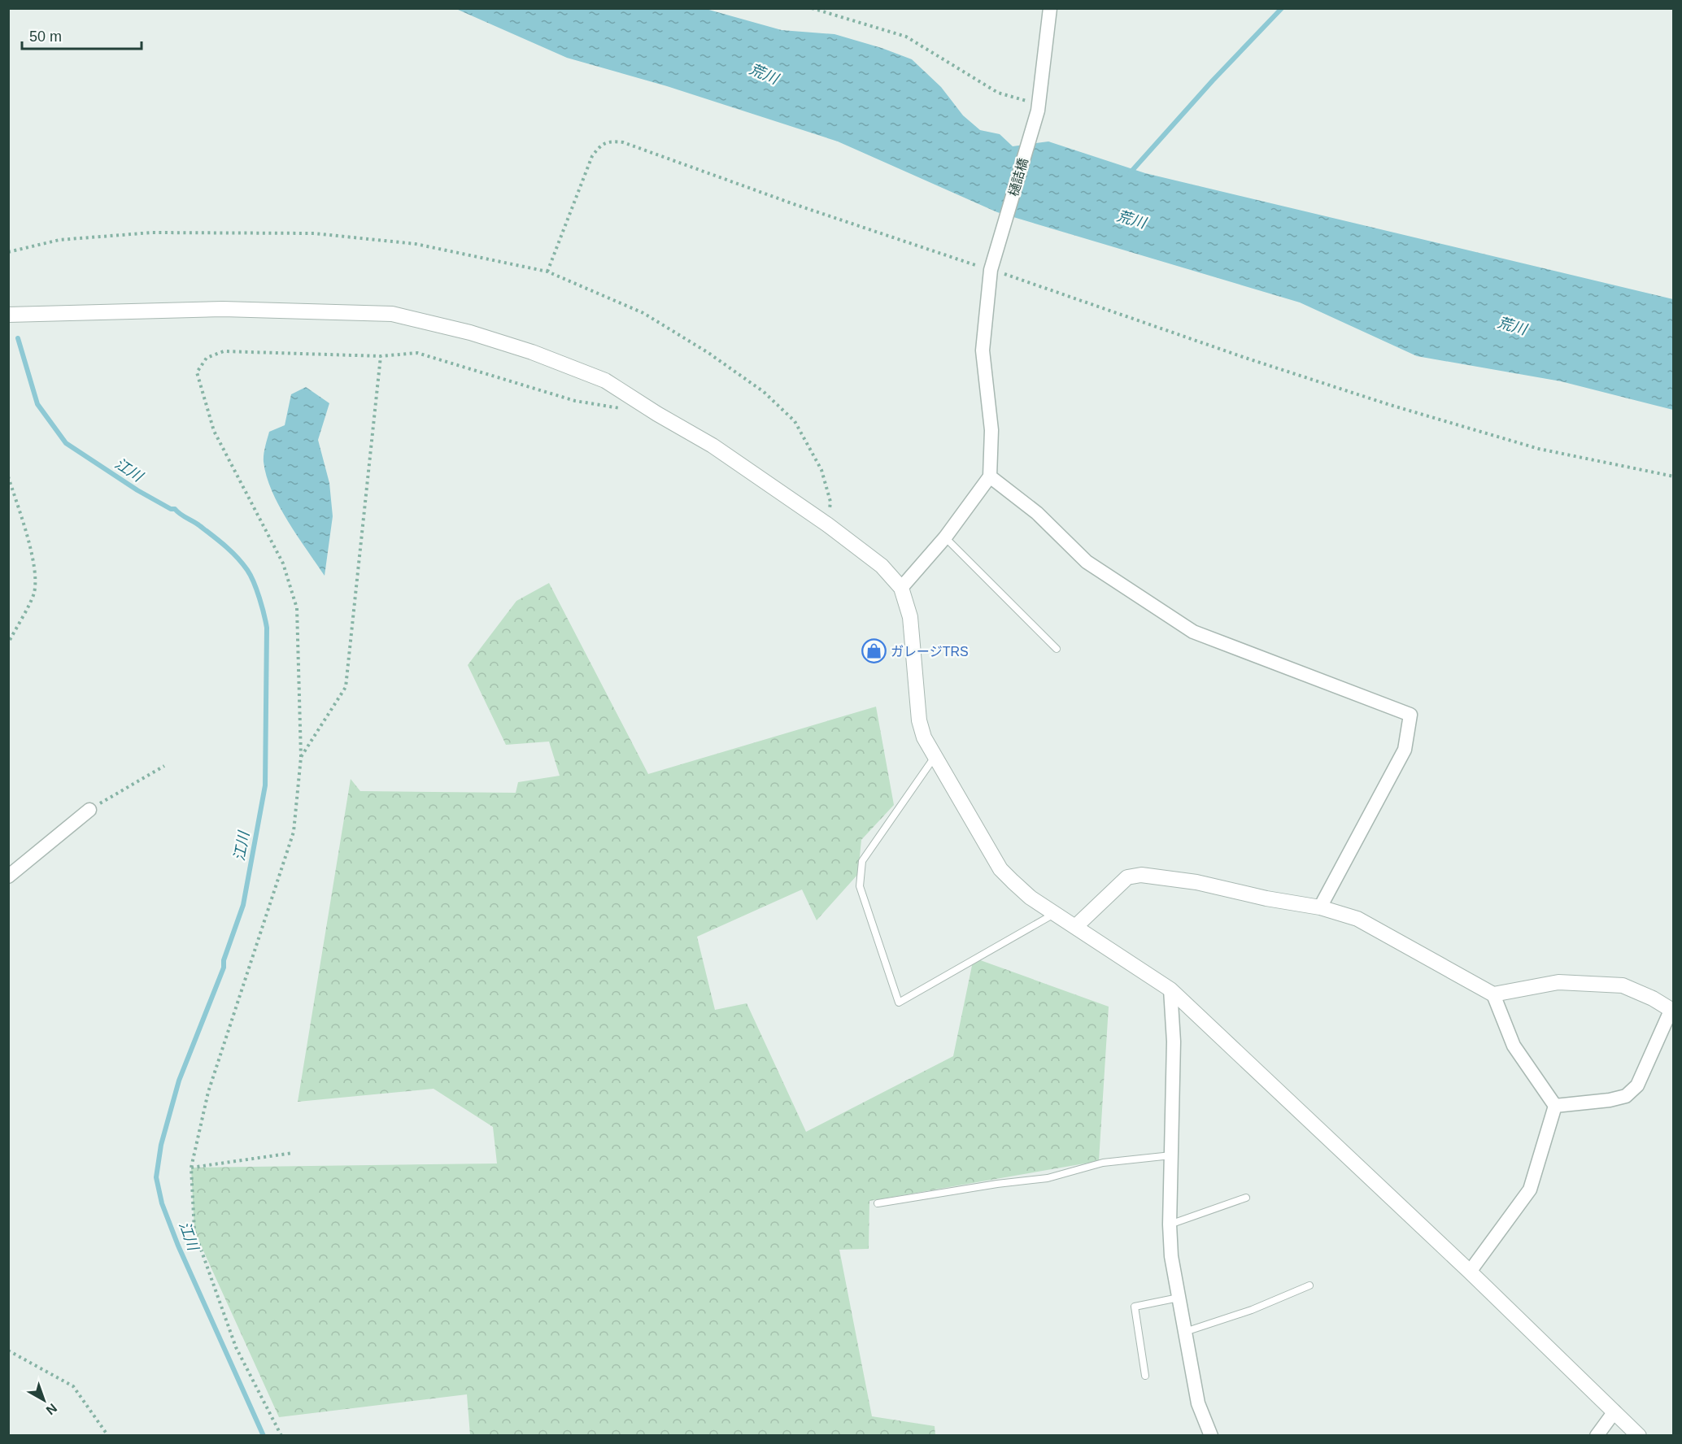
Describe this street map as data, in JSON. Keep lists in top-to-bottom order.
{
  "streets": {
    "street": ["樋詰橋"]
  },
  "water": ["荒川", "江川"],
  "places": {
    "shop": ["ガレージTRS"]
  },
  "scale_bar": "50 m",
  "north": "bottom right"
}
